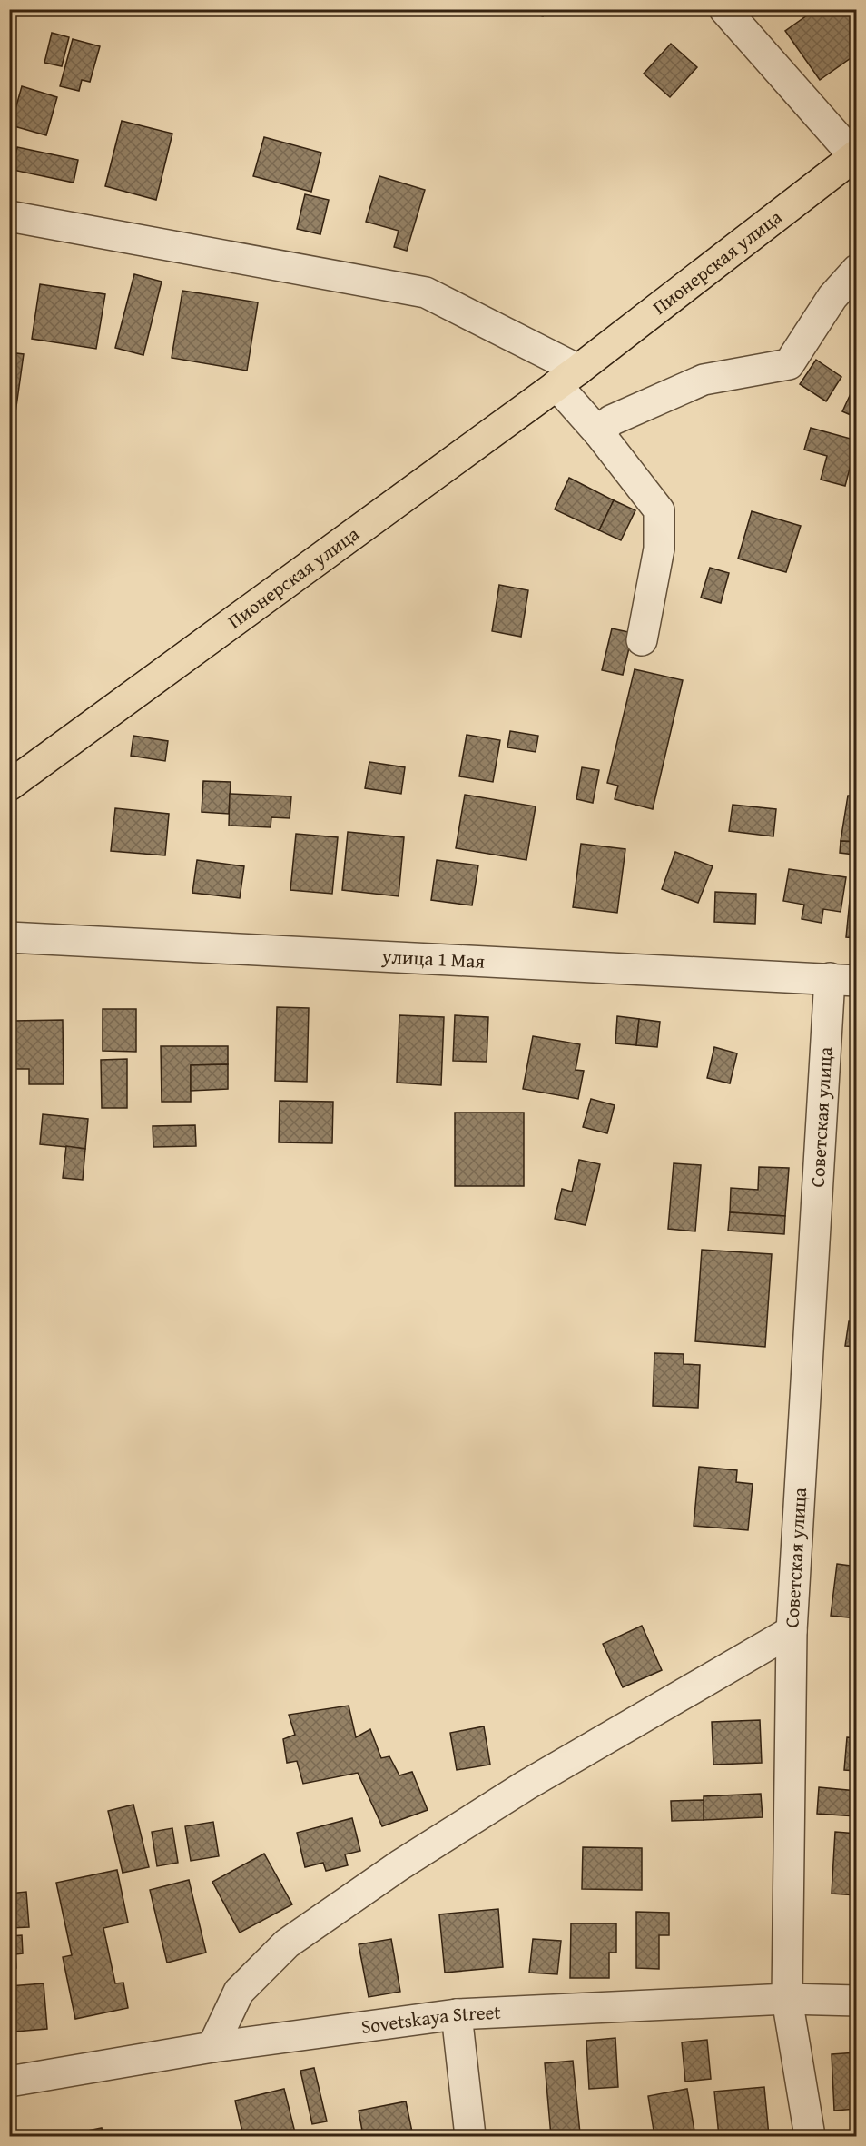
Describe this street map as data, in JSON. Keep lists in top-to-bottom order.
{
  "streets": {
    "main road": ["Пионерская улица"],
    "street": ["улица 1 Мая", "Советская улица", "Sovetskaya Street"]
  },
  "crossings": [
    ["улица 1 Мая", "Советская улица"],
    ["Советская улица", "Sovetskaya Street"]
  ]
}
